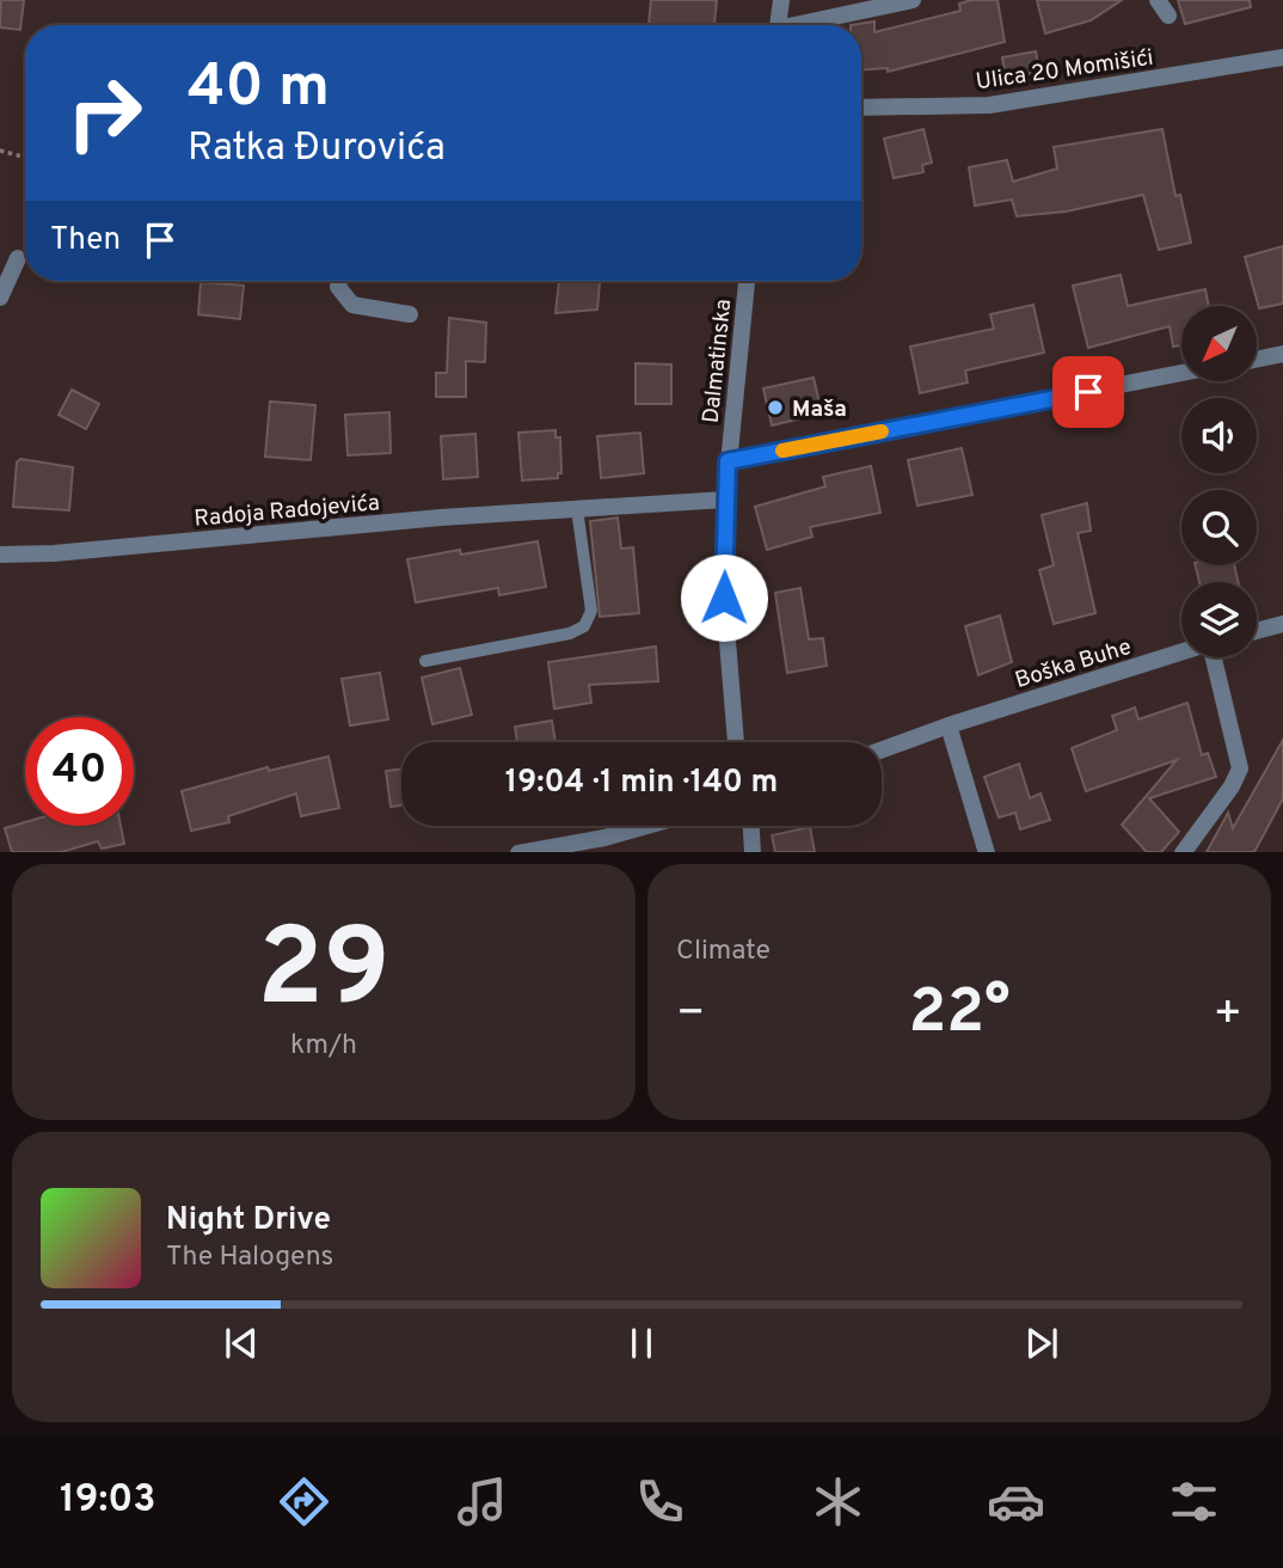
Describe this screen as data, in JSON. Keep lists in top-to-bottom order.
{
  "streets": {
    "street": [
      "Ulica 20 Momišići",
      "Dalmatinska",
      "Radoja Radojevića",
      "Boška Buhe"
    ]
  },
  "crossings": [
    ["Dalmatinska", "Radoja Radojevića"]
  ],
  "places": ["Maša"],
  "north": "bottom left",
  "page": {
    "turn": ["40 m", "Ratka Đurovića"],
    "then": "Then",
    "limit": "40",
    "trip": "19:04 · 1 min · 140 m",
    "tile": [
      ["29", "km/h"],
      "Climate"
    ],
    "heat": ["−", "22°", "+"],
    "song": ["Night Drive", "The Halogens"],
    "tabs": "19:03"
  }
}
